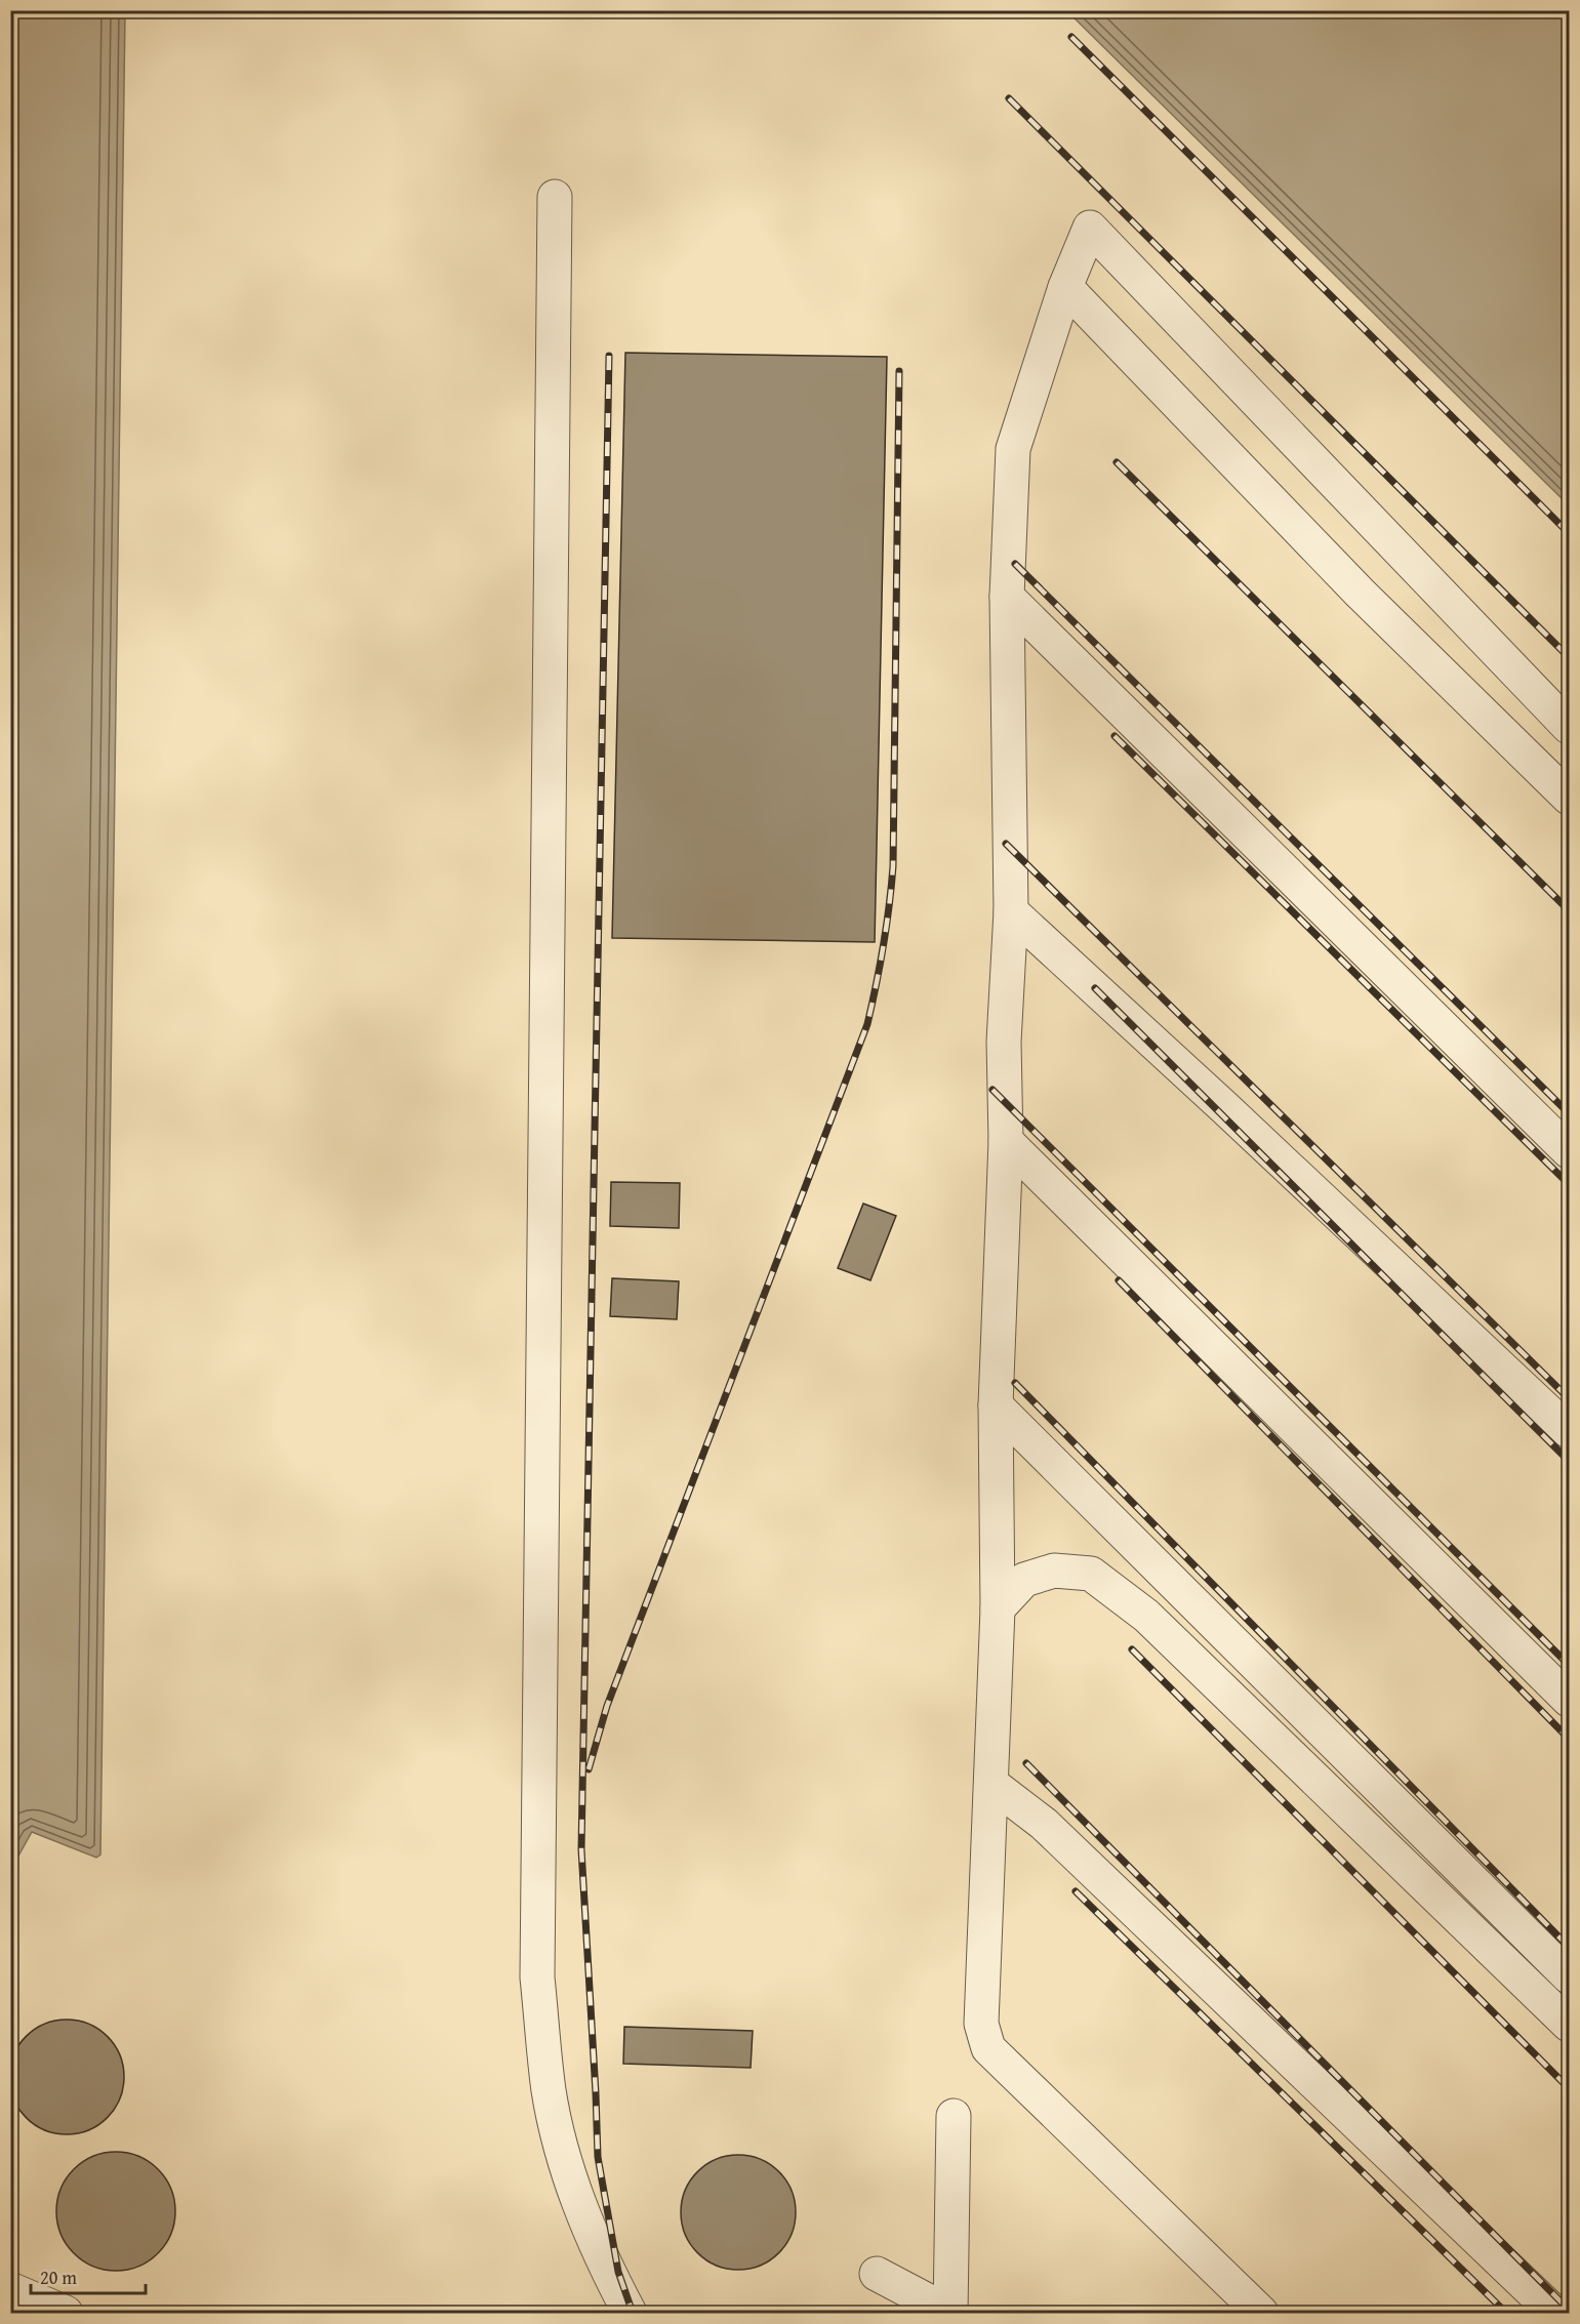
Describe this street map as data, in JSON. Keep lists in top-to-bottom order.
{
  "scale_bar": "20 m"
}
